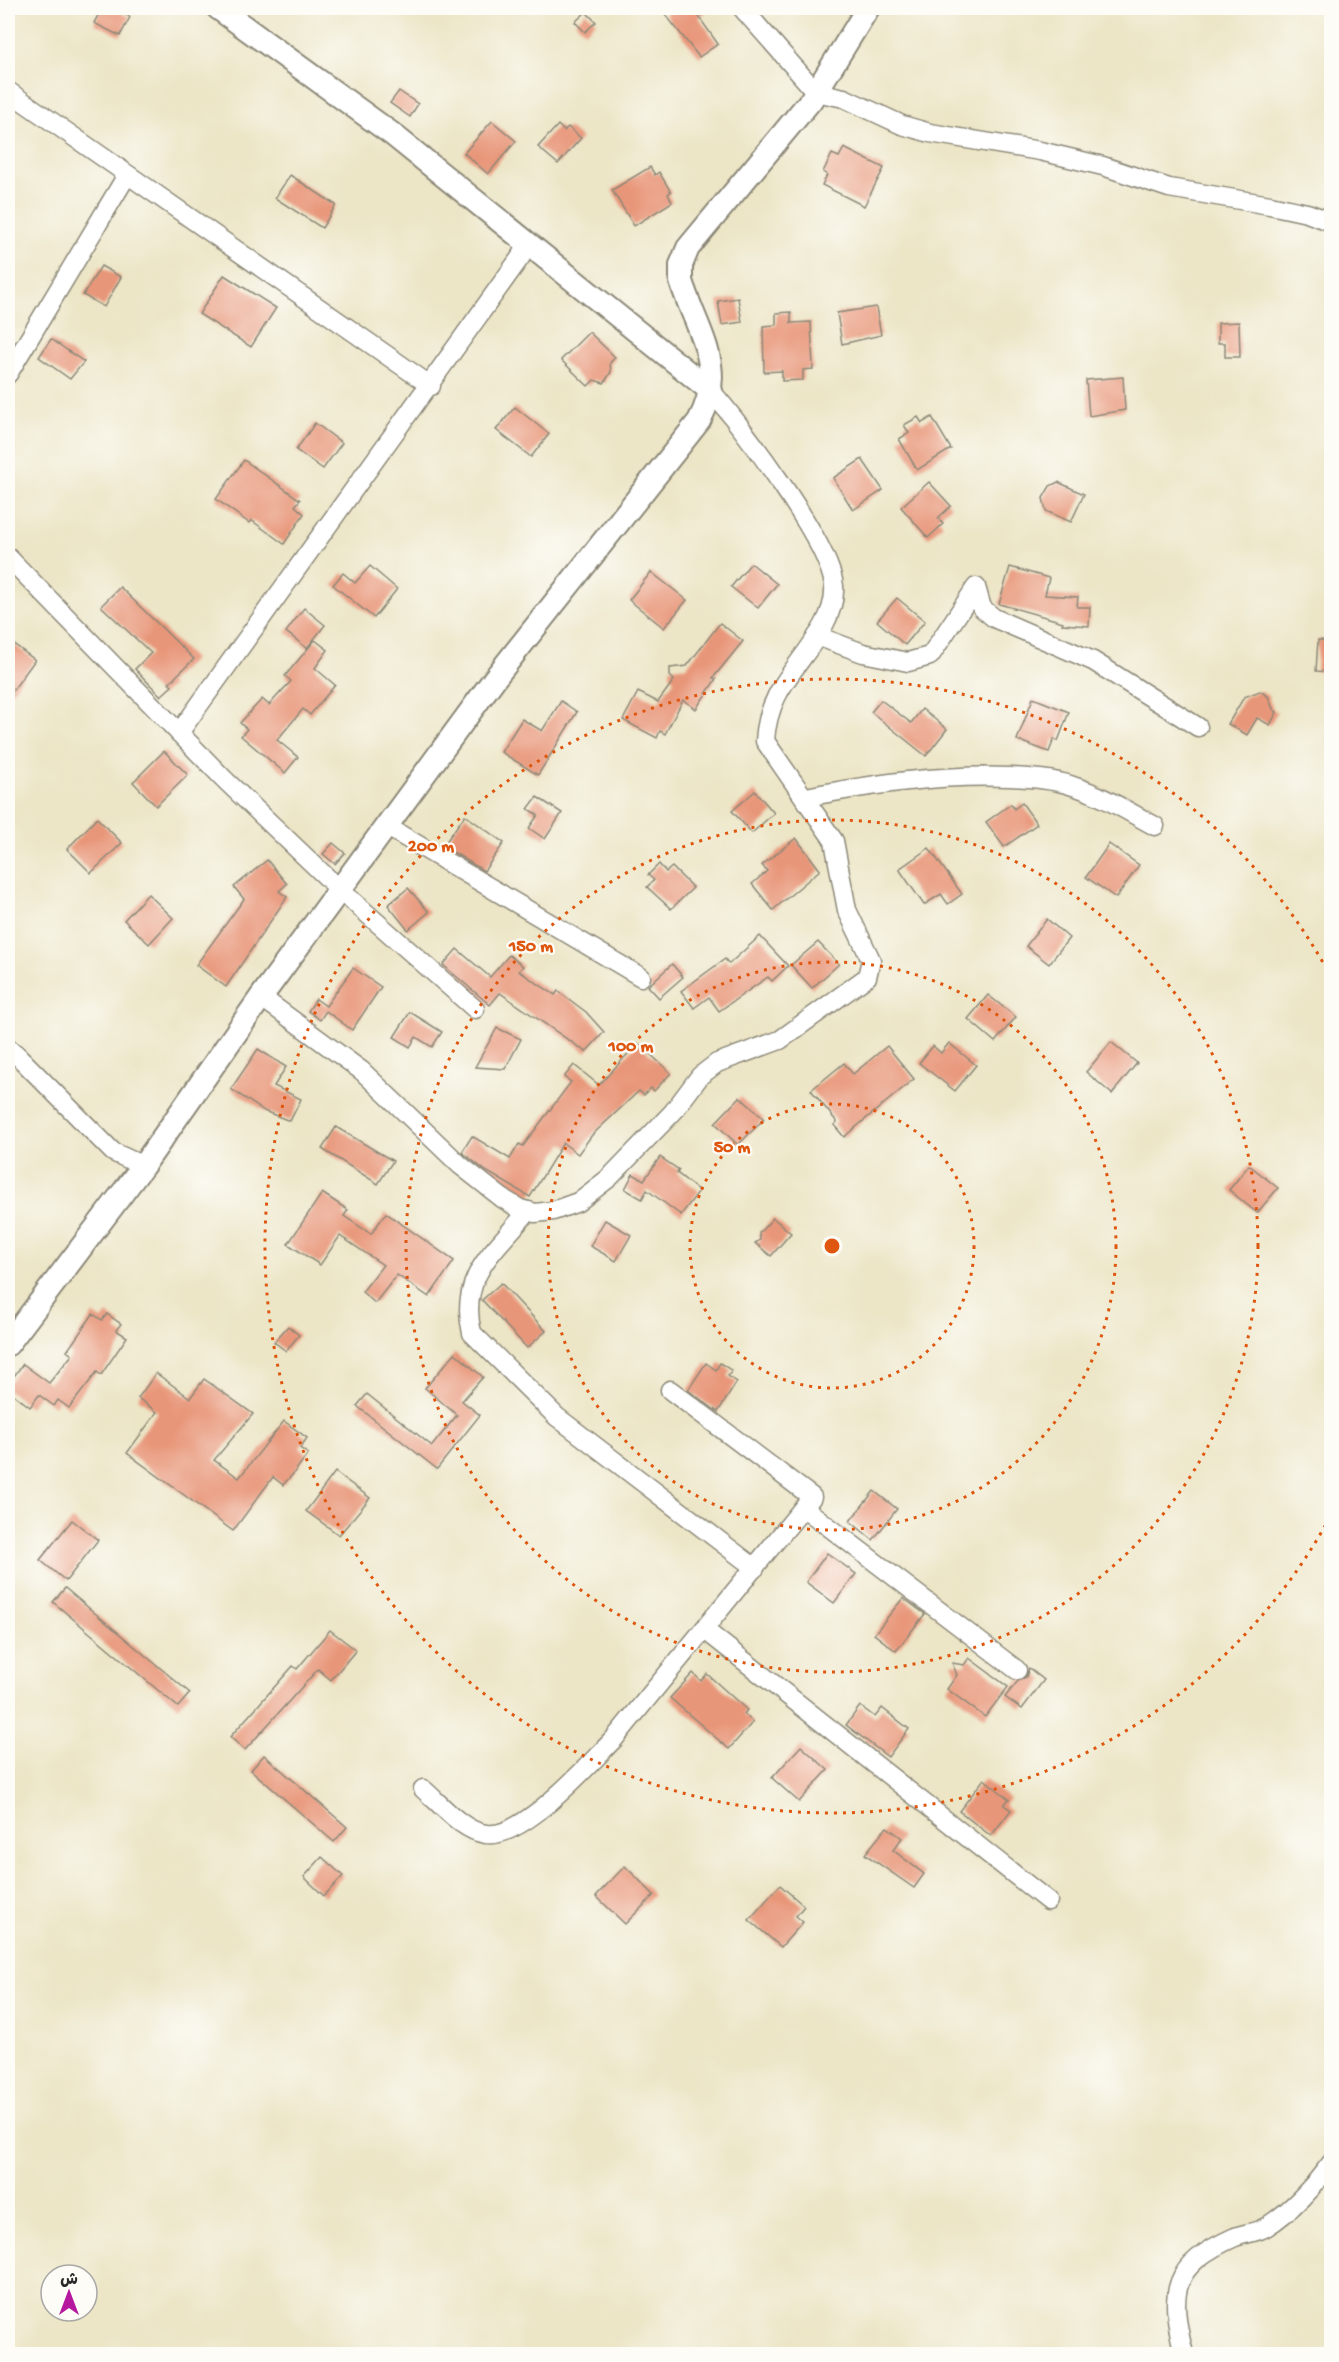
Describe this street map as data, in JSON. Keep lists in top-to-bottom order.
{
  "north": "top",
  "rings": [
    "200 m",
    "150 m",
    "100 m",
    "50 m"
  ]
}
